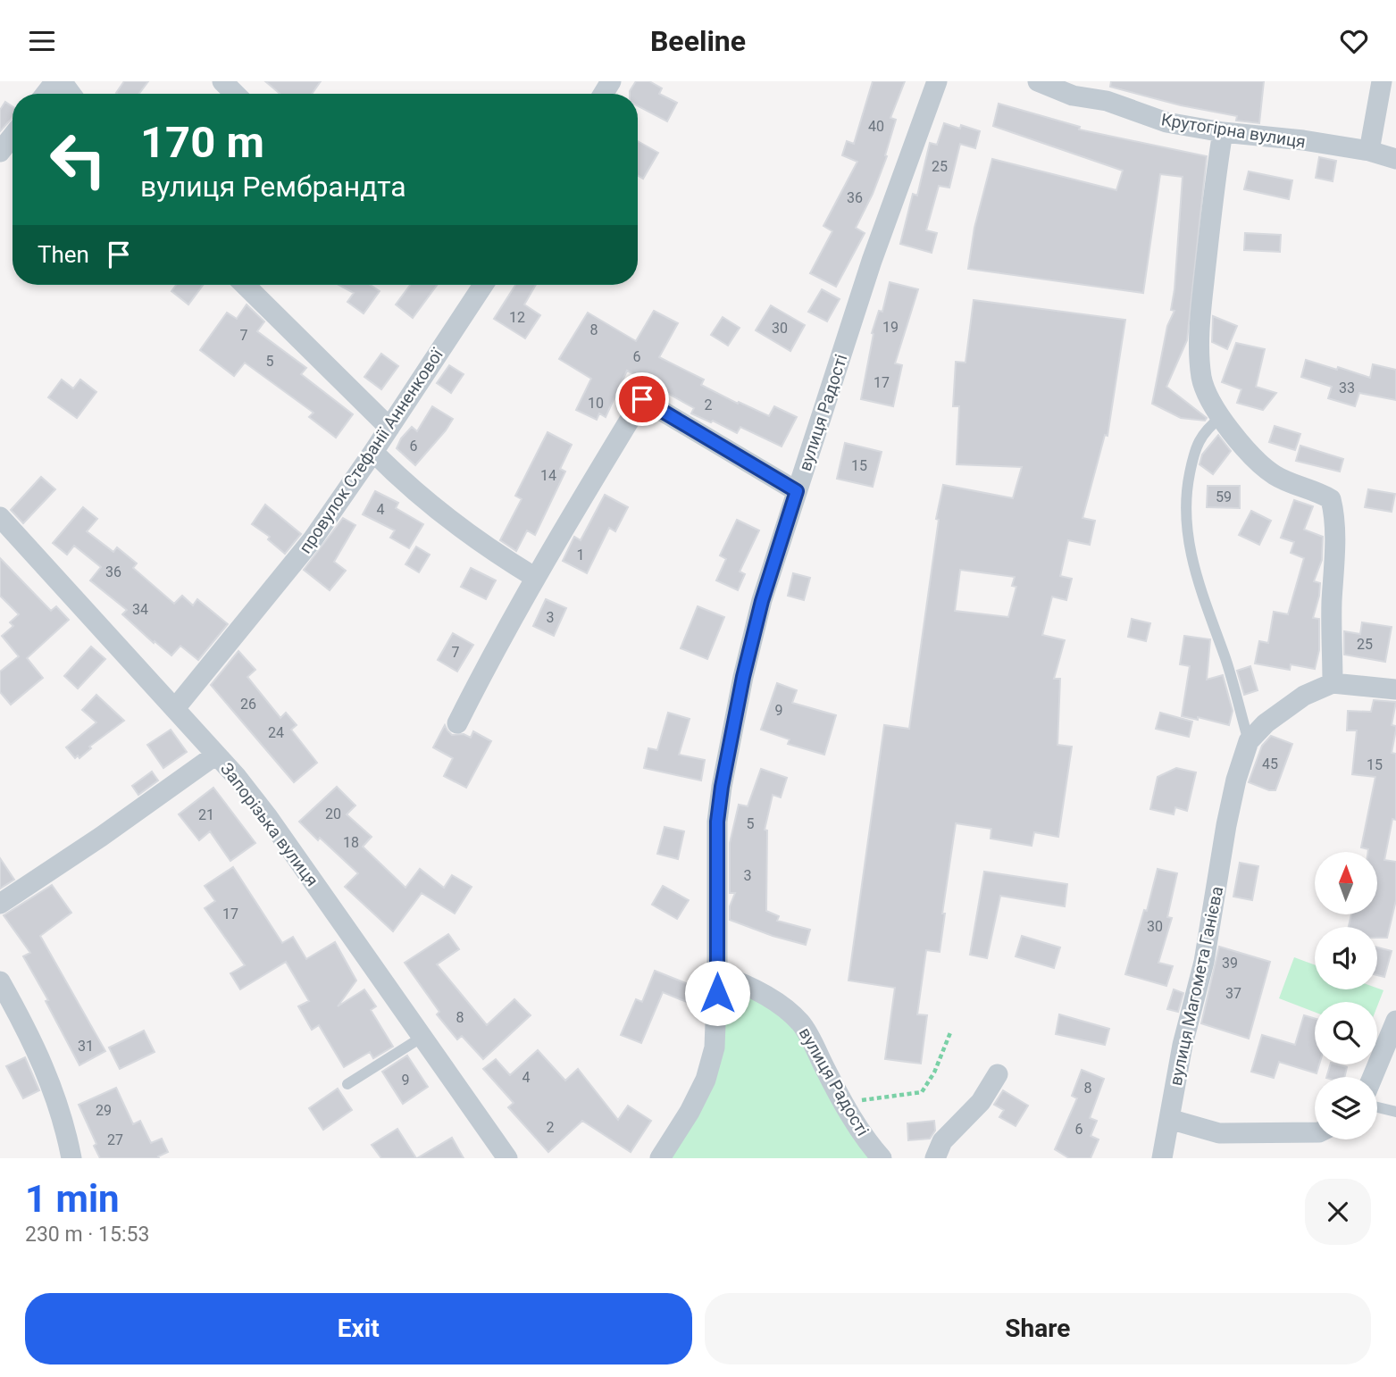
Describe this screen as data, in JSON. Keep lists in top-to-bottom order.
{
  "streets": {
    "street": [
      "Крутогірна вулиця",
      "вулиця Радості",
      "провулок Стефанії Анненкової",
      "Запорізька вулиця",
      "вулиця Магомета Ганієва"
    ]
  },
  "crossings": [
    ["провулок Стефанії Анненкової", "Запорізька вулиця"]
  ],
  "house_numbers": [
    "40",
    "25",
    "36",
    "12",
    "19",
    "30",
    "8",
    "7",
    "6",
    "5",
    "17",
    "33",
    "10",
    "2",
    "6",
    "15",
    "14",
    "59",
    "4",
    "1",
    "36",
    "34",
    "3",
    "25",
    "7",
    "26",
    "9",
    "24",
    "45",
    "15",
    "20",
    "21",
    "5",
    "18",
    "3",
    "17",
    "30",
    "39",
    "37",
    "8",
    "31",
    "4",
    "9",
    "8",
    "29",
    "2",
    "6",
    "27"
  ],
  "north": "top",
  "page": {
    "header": "Beeline",
    "turn": ["170 m", "вулиця Рембрандта"],
    "then": "Then",
    "heading": ["1 min", "230 m · 15:53"],
    "buttons": ["Exit", "Share"]
  }
}
